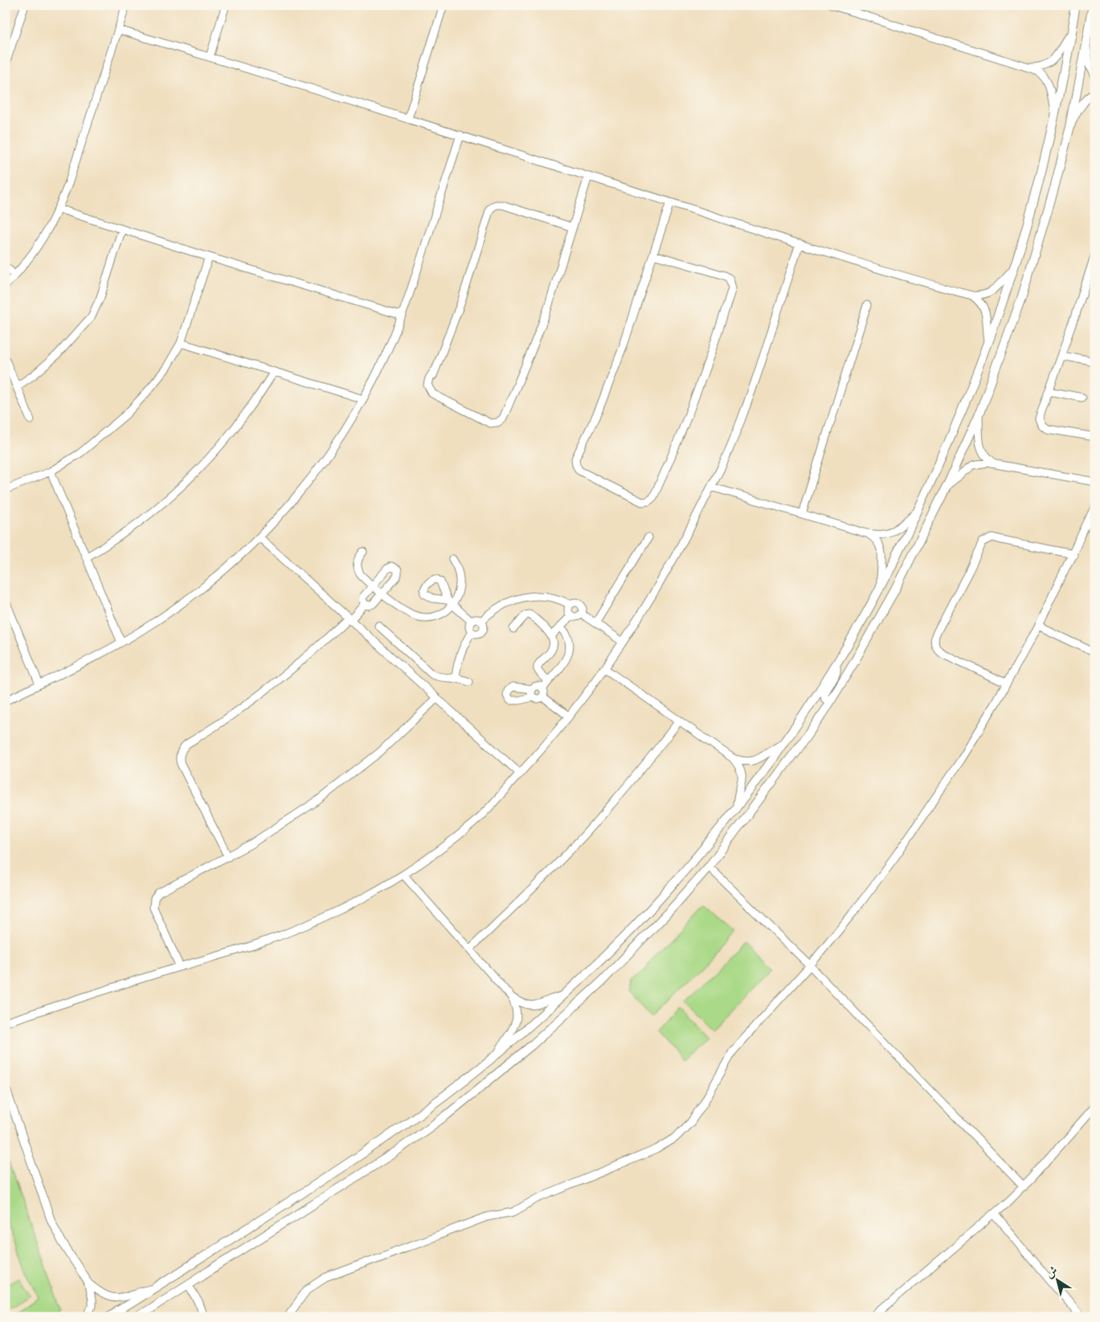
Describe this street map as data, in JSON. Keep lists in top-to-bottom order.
{
  "north": "top left"
}
